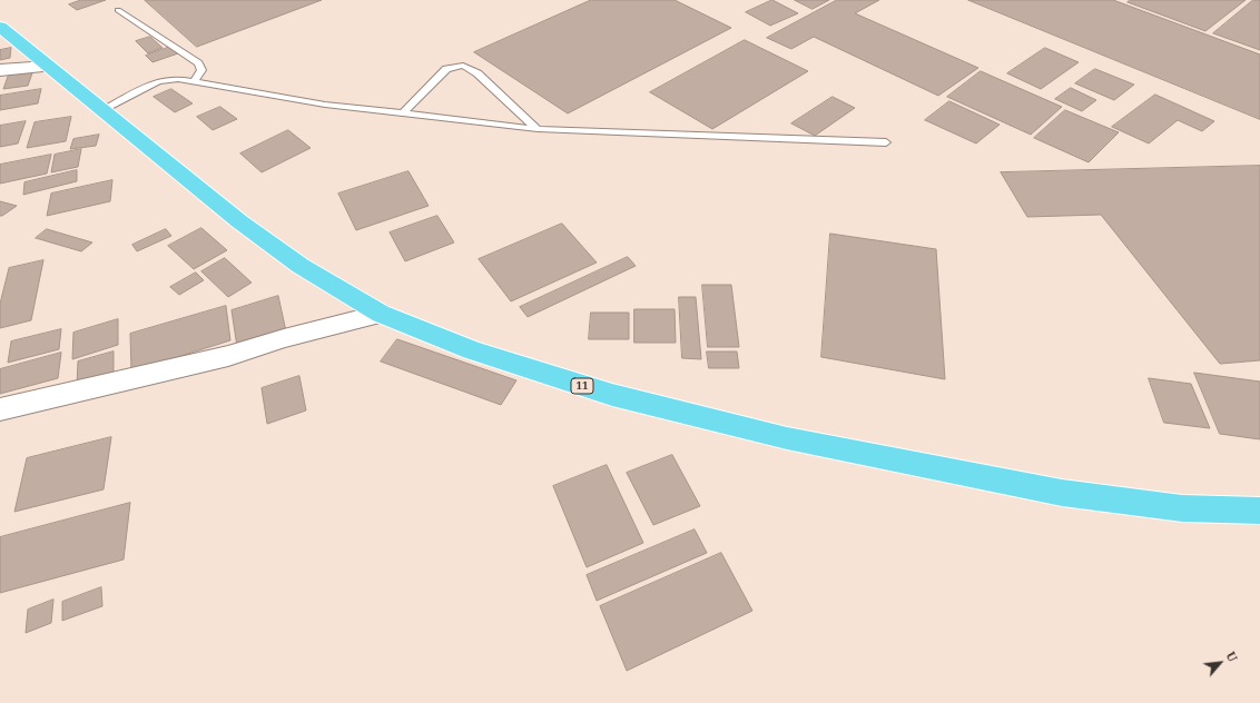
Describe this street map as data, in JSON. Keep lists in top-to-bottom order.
{
  "streets": {
    "highway": ["11"]
  },
  "north": "top right"
}
